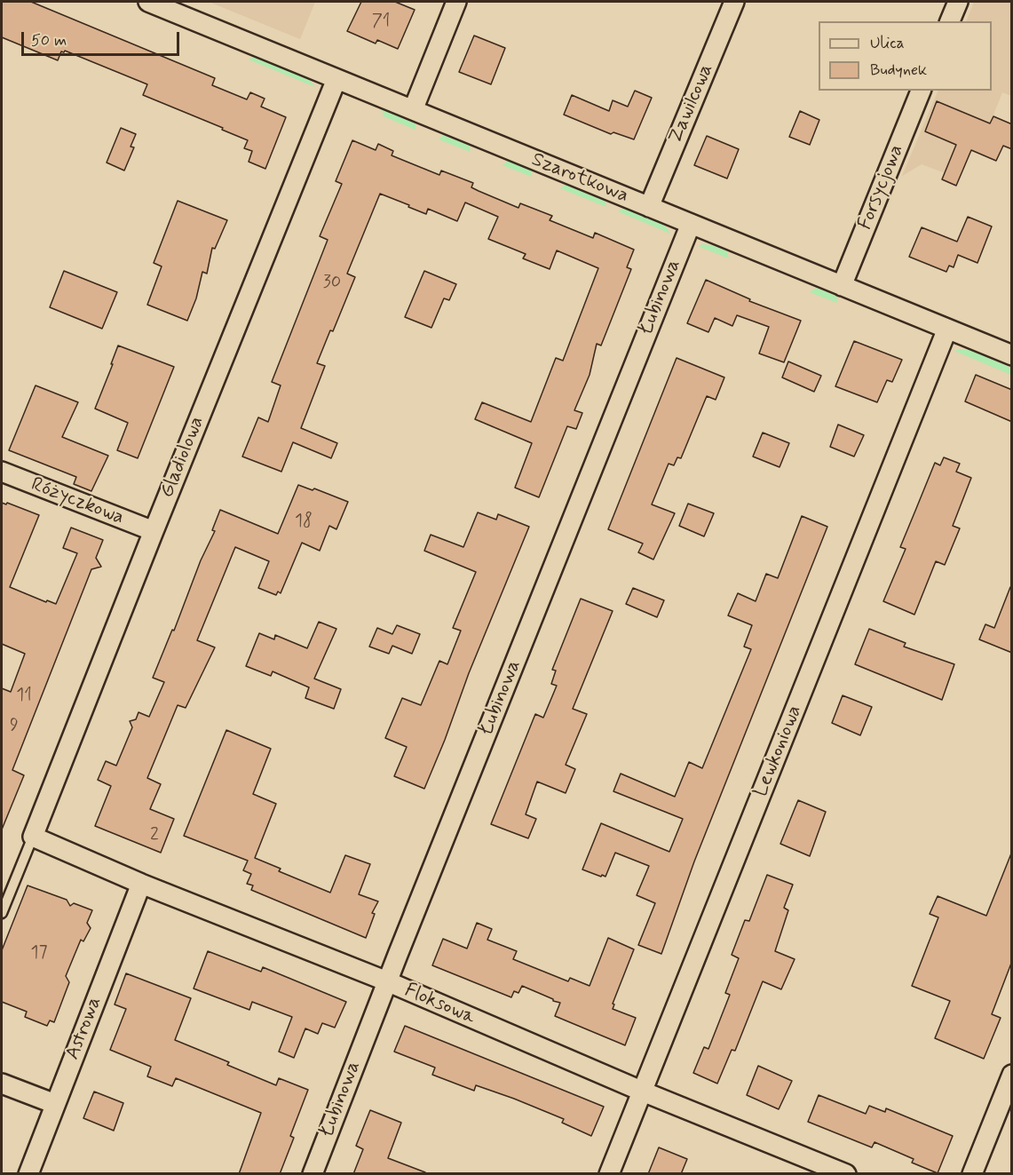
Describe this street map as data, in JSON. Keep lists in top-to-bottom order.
{
  "streets": {
    "street": [
      "Zawilcowa",
      "Szarotkowa",
      "Forsycjowa",
      "Łubinowa",
      "Gladiolowa",
      "Różyczkowa",
      "Lewkoniowa",
      "Floksowa",
      "Astrowa"
    ]
  },
  "crossings": [
    ["Zawilcowa", "Szarotkowa"],
    ["Szarotkowa", "Forsycjowa"],
    ["Szarotkowa", "Łubinowa"],
    ["Szarotkowa", "Gladiolowa"],
    ["Szarotkowa", "Lewkoniowa"],
    ["Łubinowa", "Floksowa"],
    ["Gladiolowa", "Różyczkowa"],
    ["Gladiolowa", "Floksowa"],
    ["Lewkoniowa", "Floksowa"],
    ["Floksowa", "Astrowa"]
  ],
  "house_numbers": [
    "71",
    "30",
    "18",
    "11",
    "9",
    "2",
    "17"
  ],
  "legend": ["Ulica", "Budynek"],
  "scale_bar": "50 m"
}
